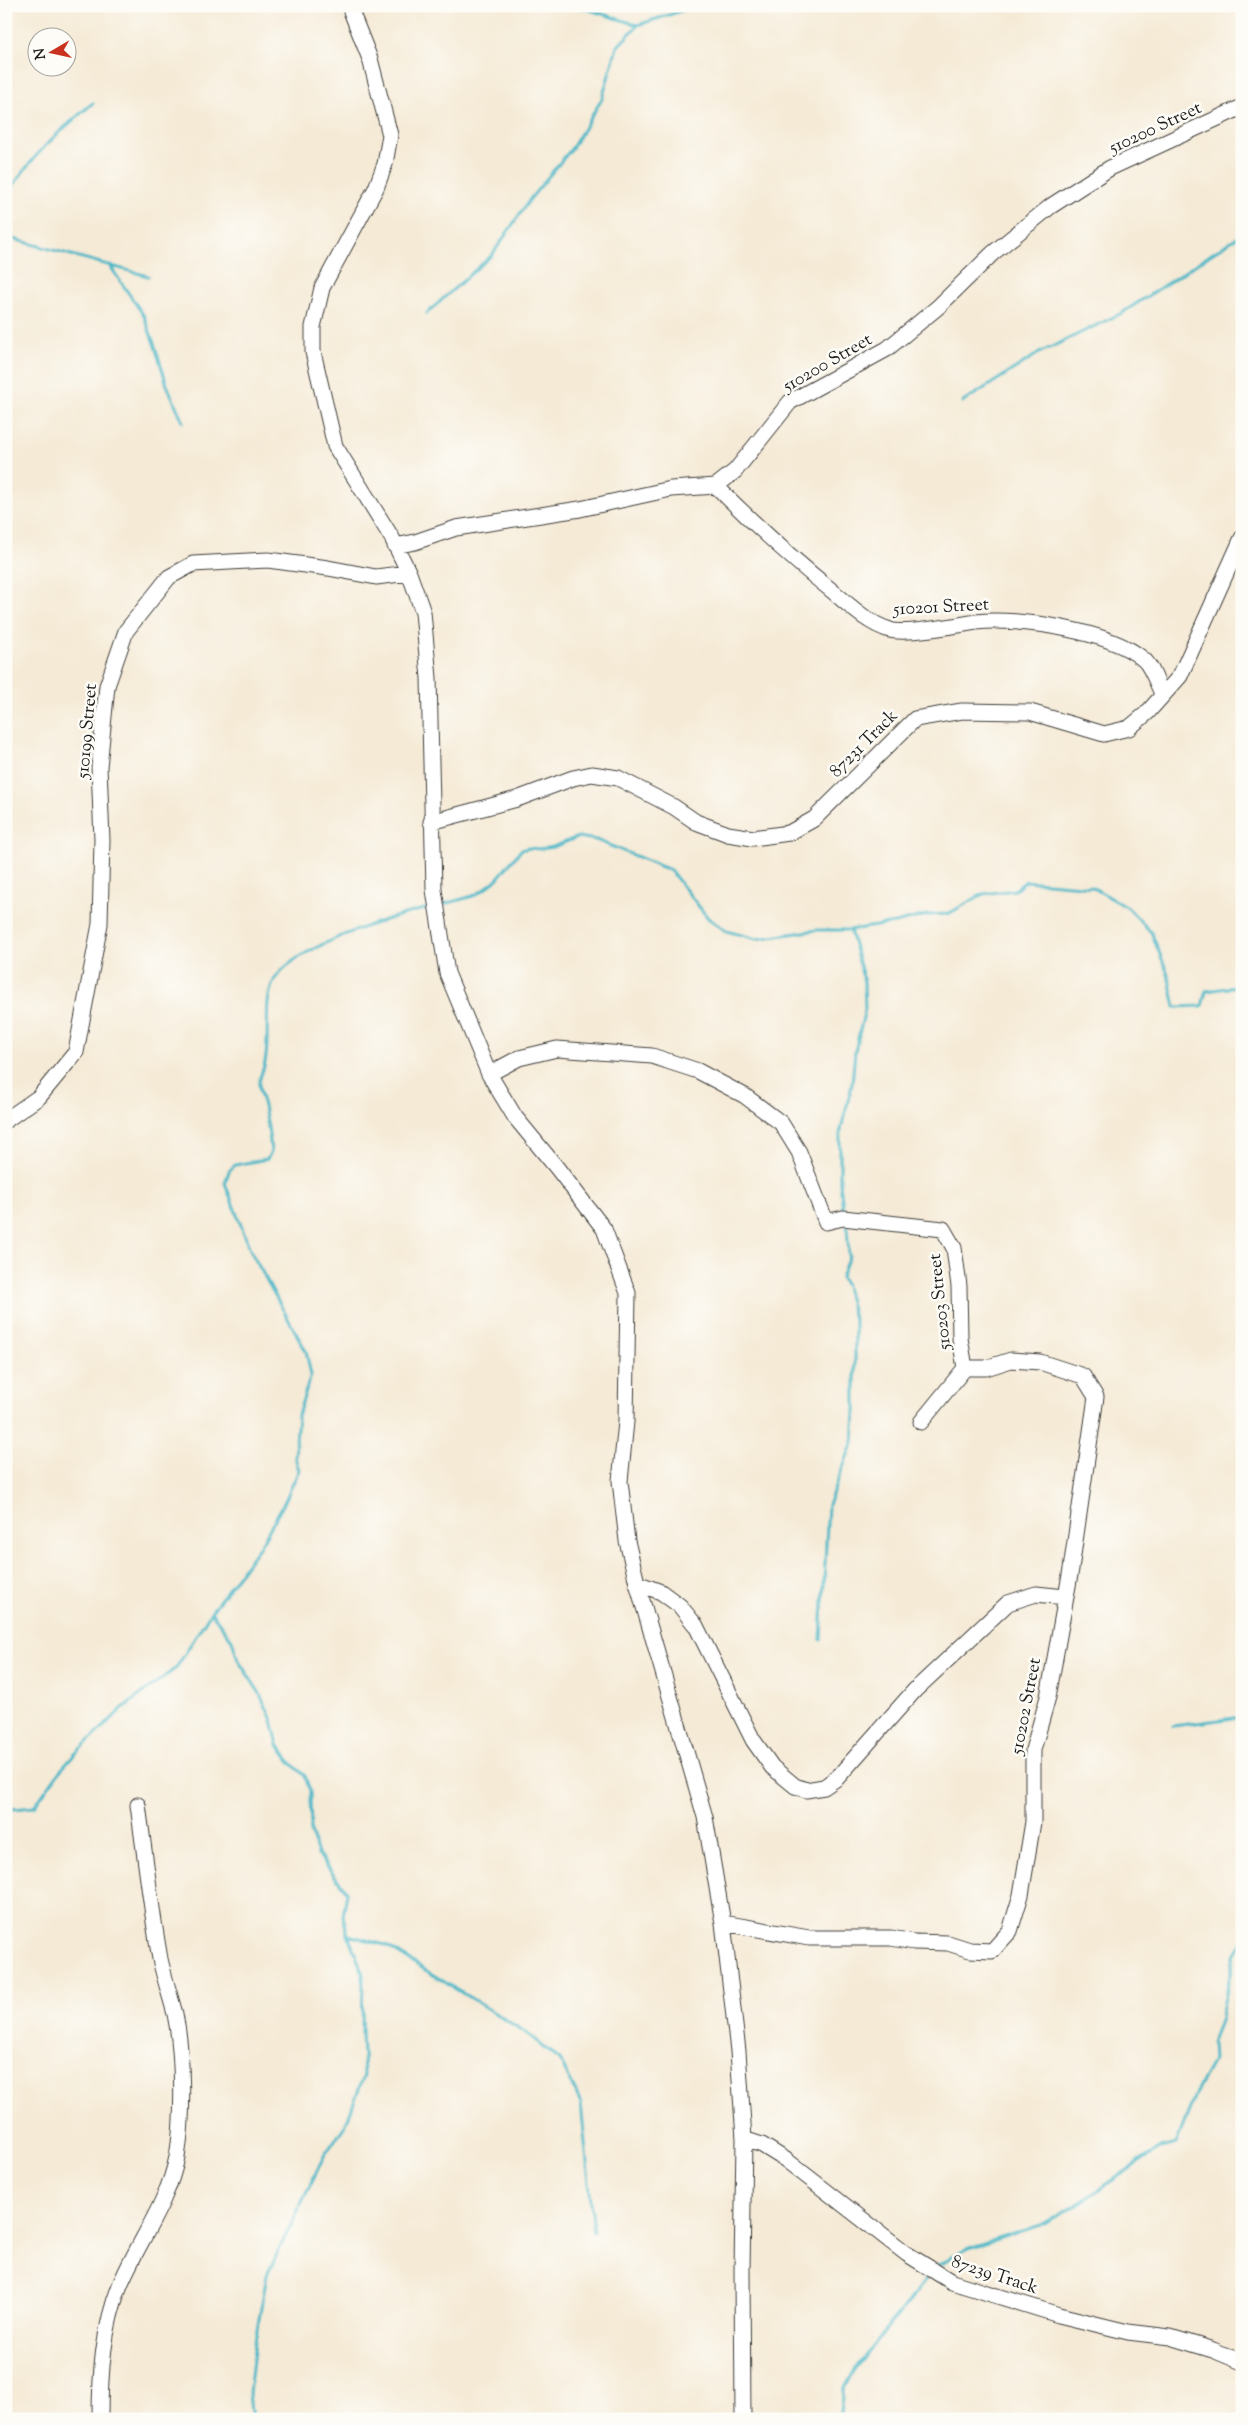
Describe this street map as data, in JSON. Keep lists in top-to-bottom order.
{
  "streets": {
    "street": [
      "510200 Street",
      "510201 Street",
      "510199 Street",
      "87231 Track",
      "510203 Street",
      "510202 Street",
      "87239 Track"
    ]
  },
  "crossings": [
    ["510200 Street", "510201 Street"],
    ["510201 Street", "87231 Track"],
    ["510203 Street", "510202 Street"]
  ],
  "north": "left"
}
